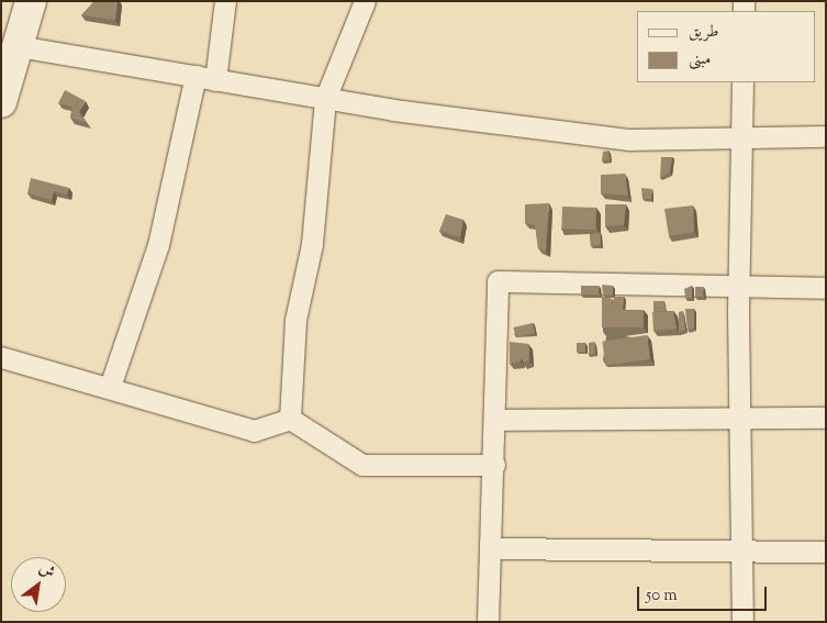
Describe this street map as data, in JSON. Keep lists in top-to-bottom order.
{
  "legend": ["طريق", "مبنى"],
  "scale_bar": "50 m",
  "north": "top right"
}
